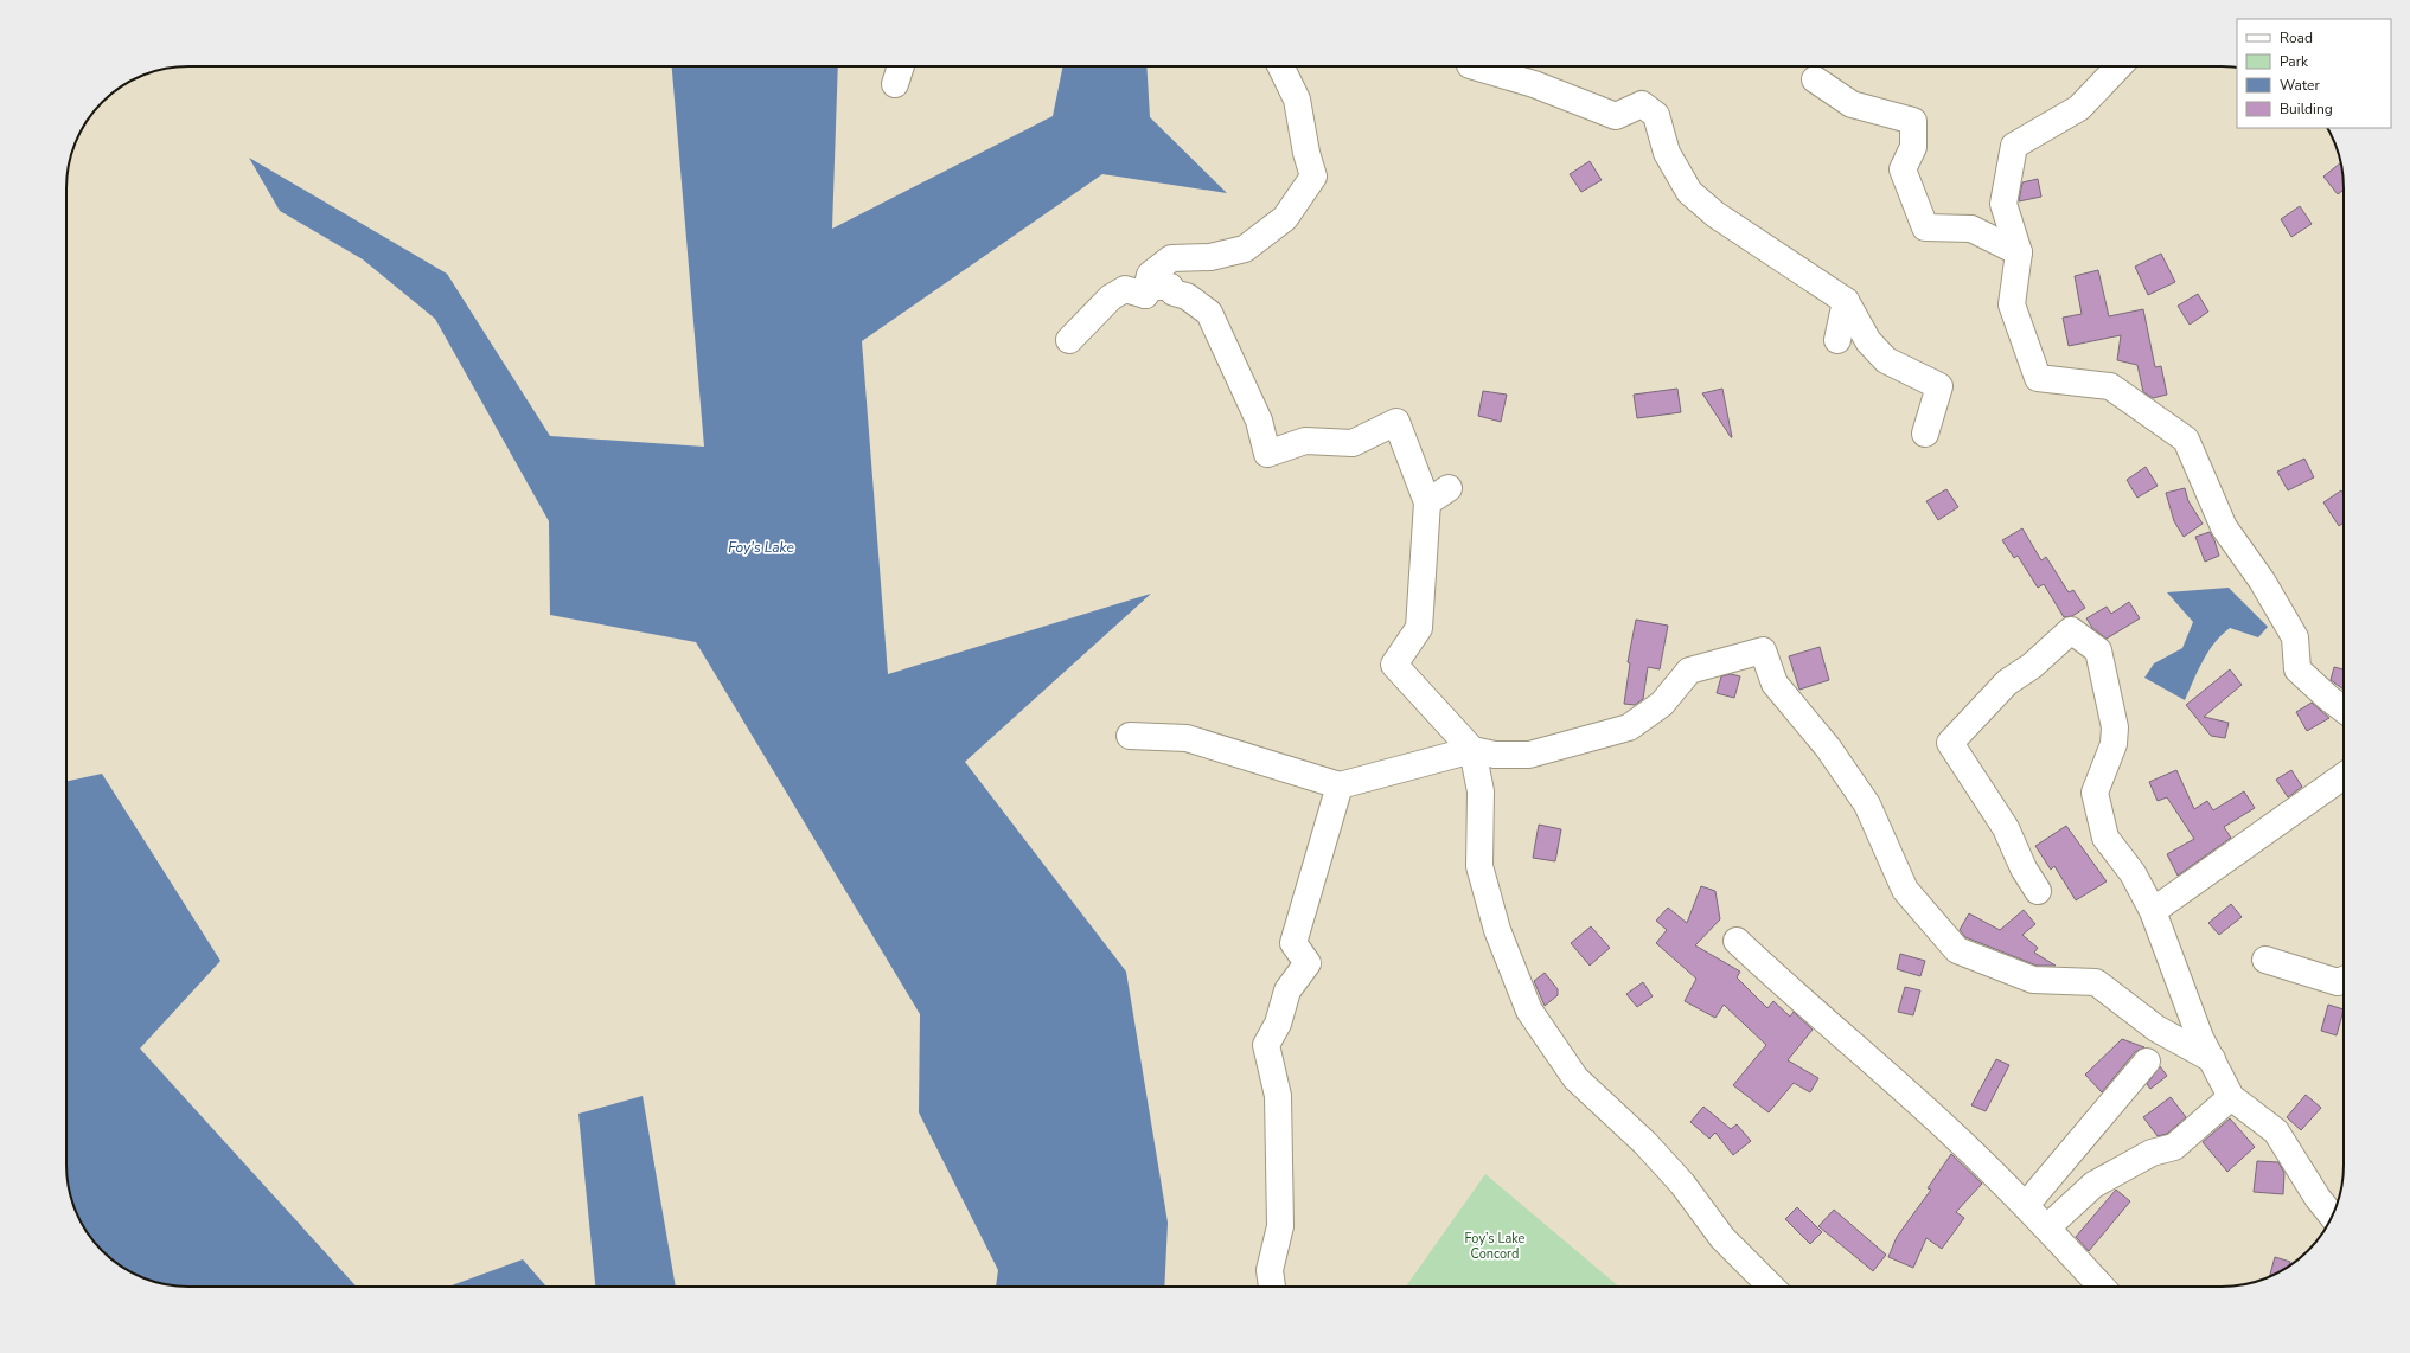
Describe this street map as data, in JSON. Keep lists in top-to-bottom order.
{
  "water": ["Foy's Lake"],
  "parks": ["Foy’s Lake Concord"],
  "legend": [
    "Road",
    "Park",
    "Water",
    "Building"
  ]
}
